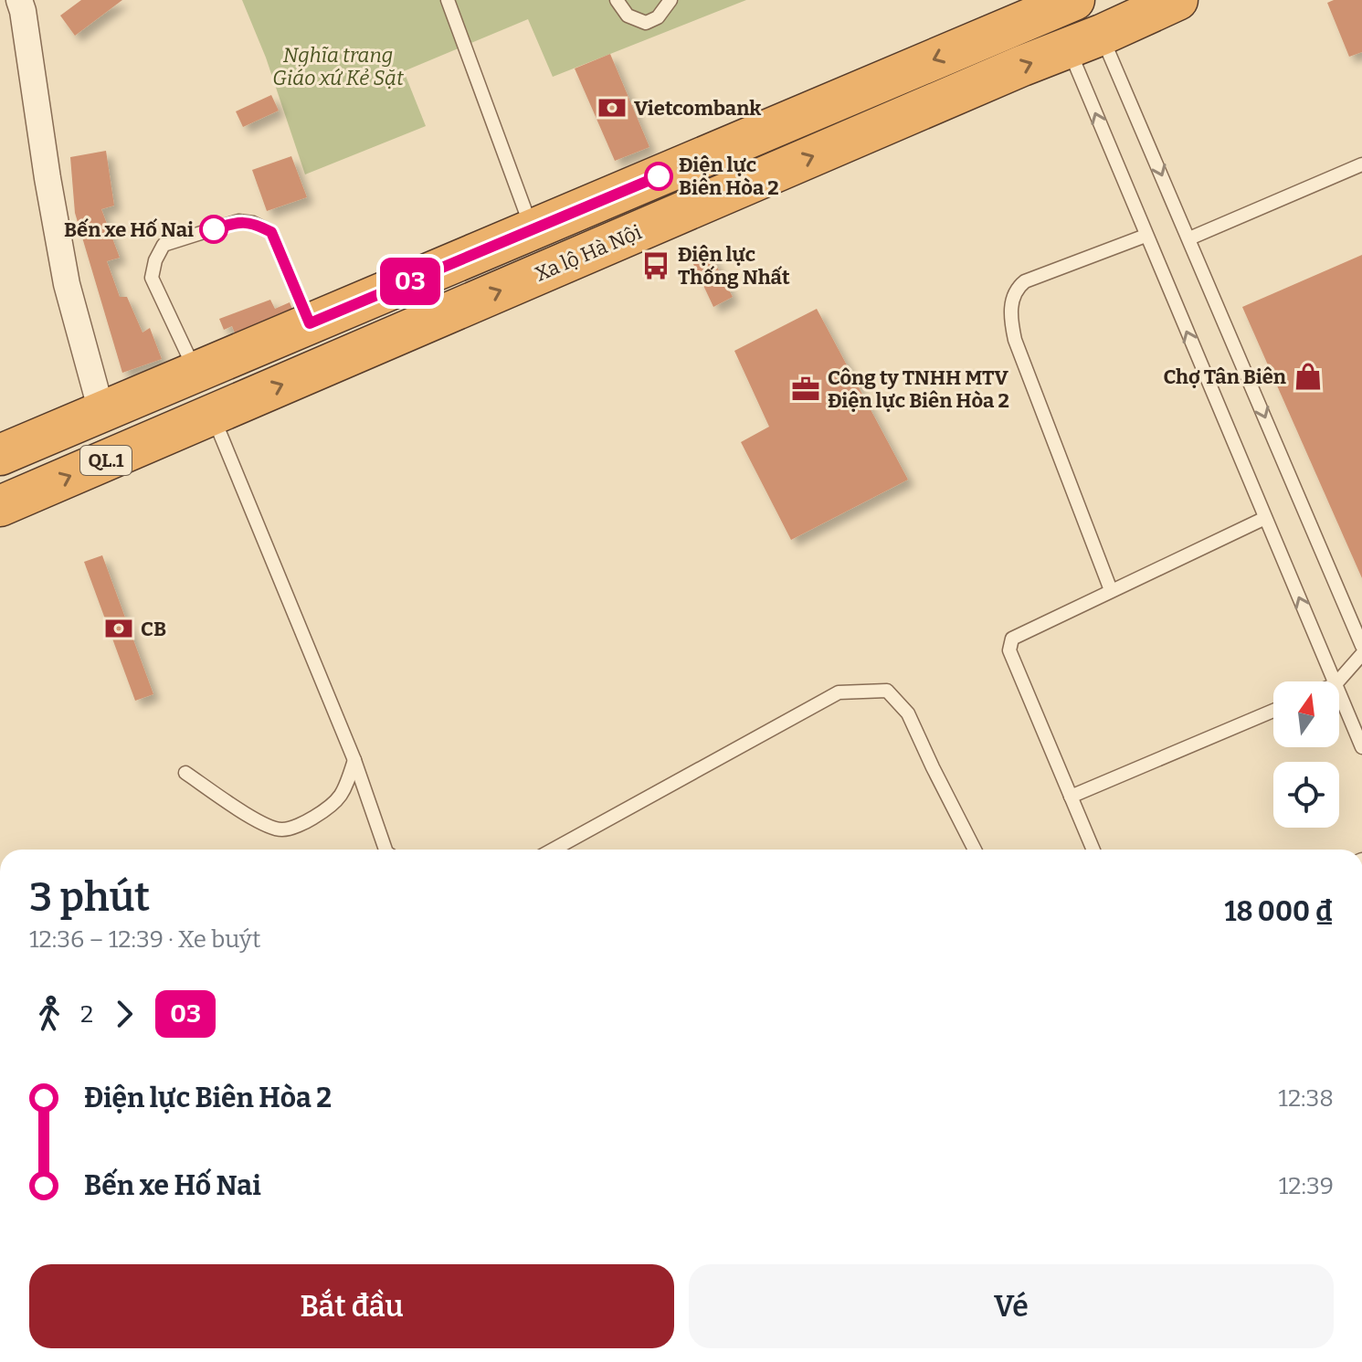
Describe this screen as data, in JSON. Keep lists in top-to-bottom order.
{
  "streets": {
    "highway": ["Xa lộ Hà Nội", "QL.1"]
  },
  "parks": ["Nghĩa trang Giáo xứ Kẻ Sặt"],
  "places": {
    "bank": ["Vietcombank", "CB"],
    "other": ["Điện lực Biên Hòa 2", "Bến xe Hố Nai"],
    "bus stop": ["Điện lực Thống Nhất"],
    "shop": ["Chợ Tân Biên"],
    "office": ["Công ty TNHH MTV Điện lực Biên Hòa 2"]
  },
  "lines": ["bus line 03"],
  "north": "top",
  "page": {
    "on_map": "03",
    "heading": ["3 phút", "12:36 – 12:39 · Xe buýt", "18 000 ₫"],
    "legs": ["2", "03"],
    "list": [
      {
        "name": "Điện lực Biên Hòa 2",
        "value": "12:38"
      },
      {
        "name": "Bến xe Hố Nai",
        "value": "12:39"
      }
    ],
    "buttons": ["Bắt đầu", "Vé"]
  }
}
